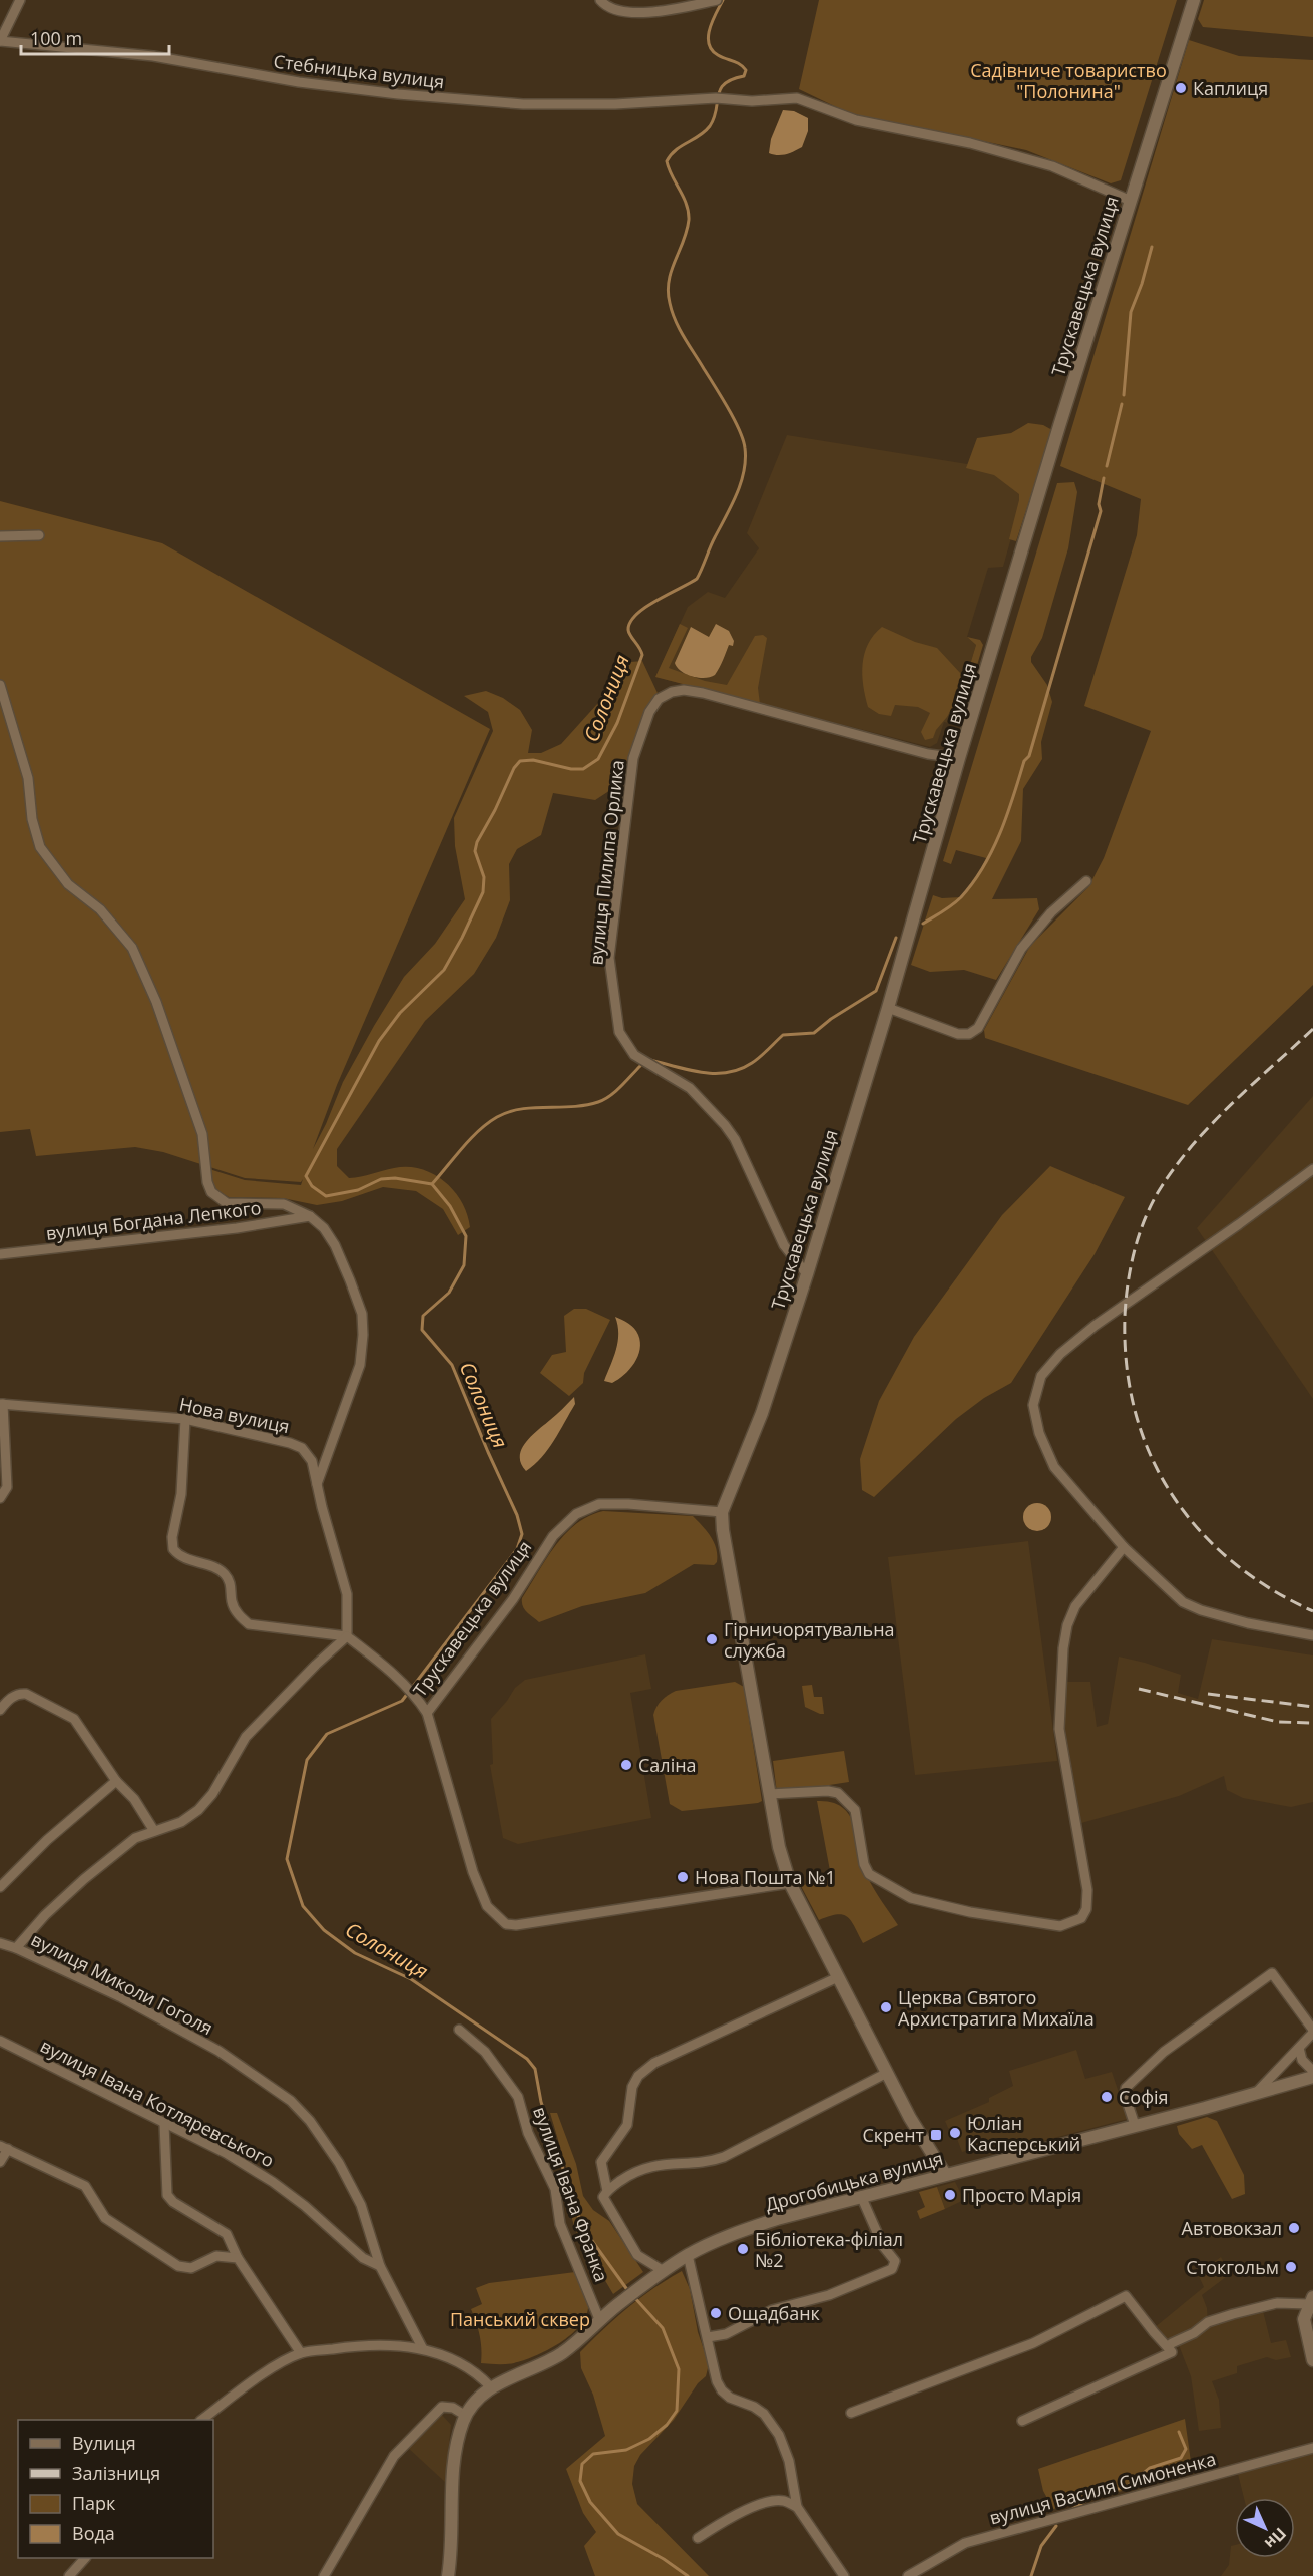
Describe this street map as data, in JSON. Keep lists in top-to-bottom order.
{
  "streets": {
    "street": [
      "Стебницька вулиця",
      "Трускавецька вулиця",
      "вулиця Пилипа Орлика",
      "вулиця Богдана Лепкого",
      "Нова вулиця",
      "вулиця Миколи Гоголя",
      "вулиця Івана Котляревського",
      "Дрогобицька вулиця",
      "вулиця Івана Франка",
      "вулиця Василя Симоненка"
    ]
  },
  "crossings": [
    ["Стебницька вулиця", "Трускавецька вулиця"],
    ["Трускавецька вулиця", "вулиця Пилипа Орлика"],
    ["Трускавецька вулиця", "Дрогобицька вулиця"],
    ["вулиця Миколи Гоголя", "вулиця Івана Котляревського"],
    ["Дрогобицька вулиця", "вулиця Івана Франка"]
  ],
  "water": ["Солониця"],
  "parks": ["Садівниче товариство \"Полонина\"", "Панський сквер"],
  "places": {
    "other": [
      "Каплиця",
      "Гірничорятувальна служба",
      "Саліна",
      "Нова Пошта №1",
      "Церква Святого Архистратига Михаїла",
      "Софія",
      "Юліан Касперський",
      "Просто Марія",
      "Автовокзал",
      "Бібліотека-філіал №2",
      "Стокгольм",
      "Ощадбанк"
    ],
    "transit": ["Скрент"]
  },
  "legend": [
    "Вулиця",
    "Залізниця",
    "Парк",
    "Вода"
  ],
  "scale_bar": "100 m",
  "north": "bottom right"
}
